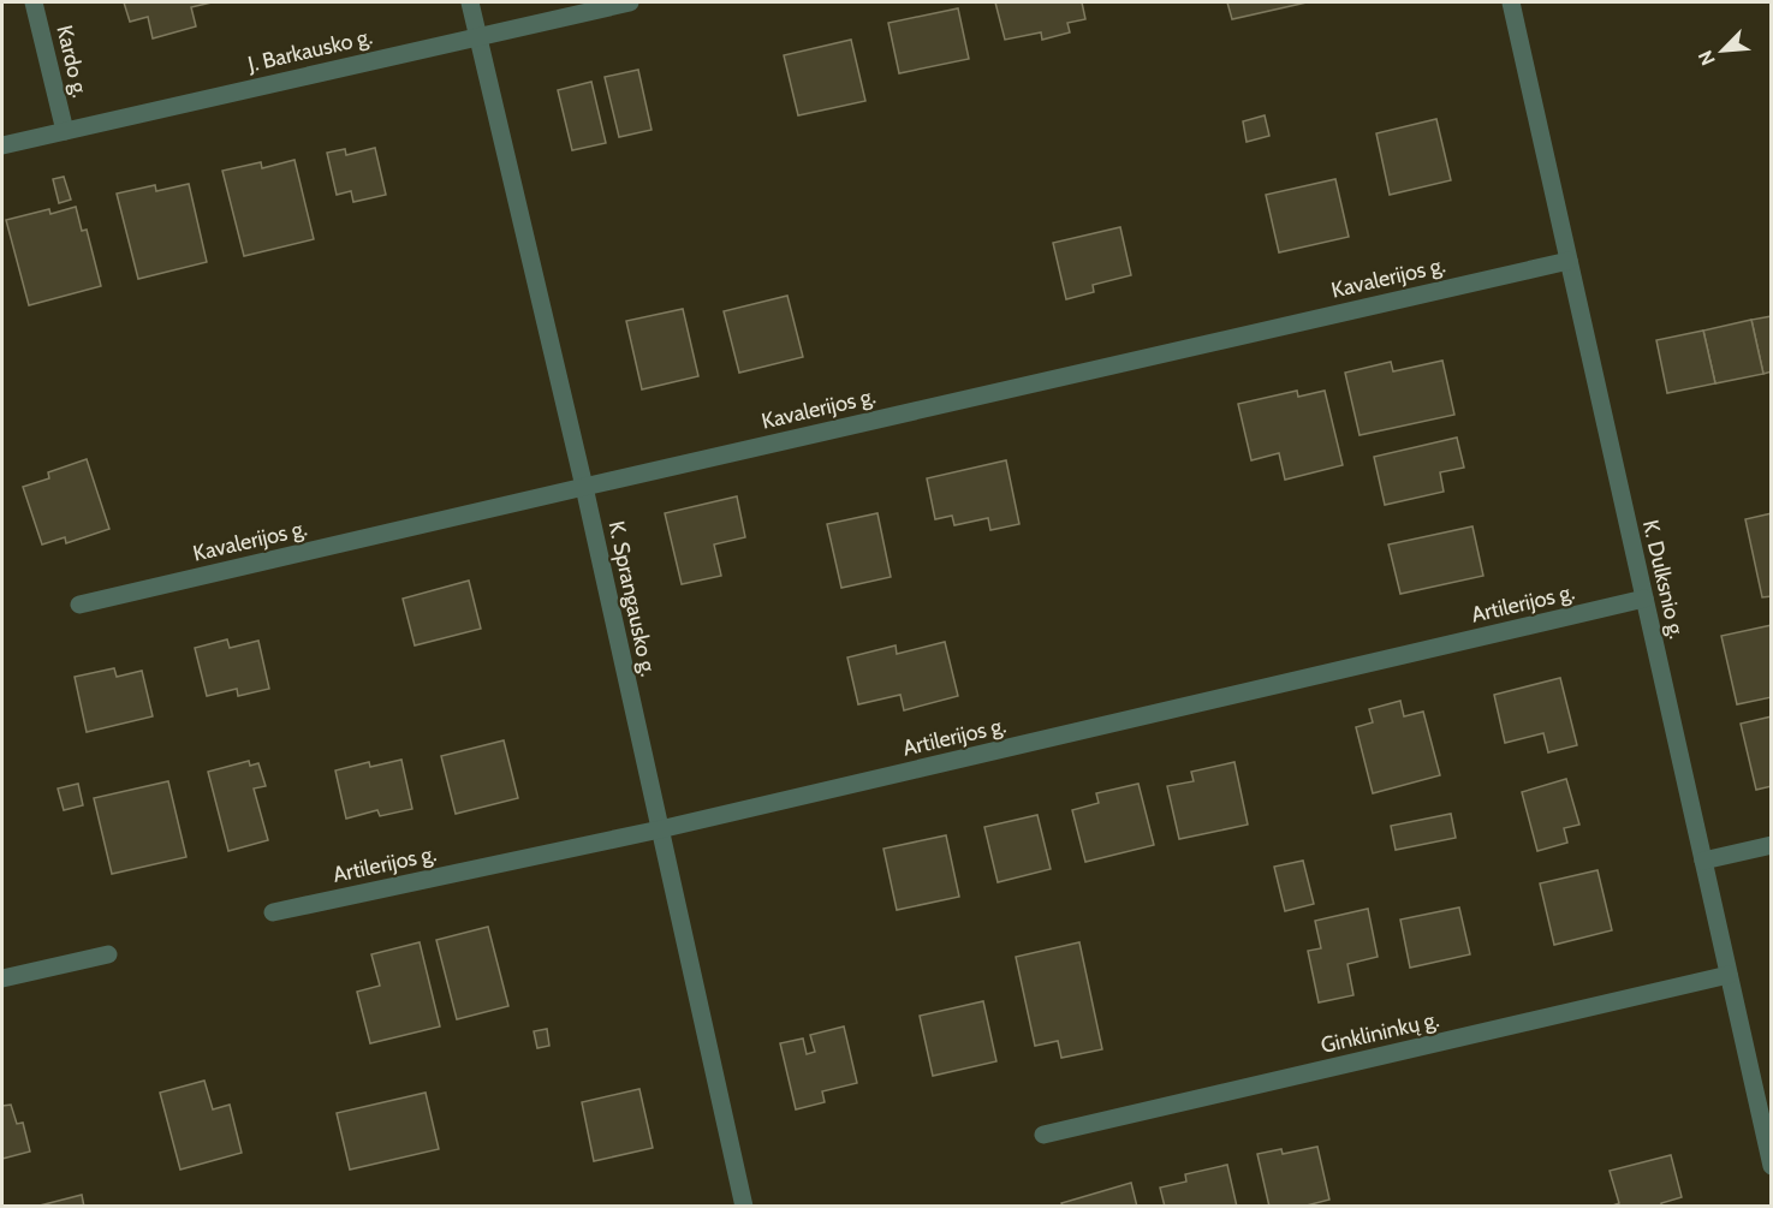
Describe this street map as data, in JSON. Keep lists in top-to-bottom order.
{
  "streets": {
    "street": [
      "J. Barkausko g.",
      "Kardo g.",
      "Kavalerijos g.",
      "K. Dulksnio g.",
      "K. Sprangausko g.",
      "Artilerijos g.",
      "Ginklininkų g."
    ]
  },
  "crossings": [
    ["J. Barkausko g.", "Kardo g."],
    ["J. Barkausko g.", "K. Sprangausko g."],
    ["Kavalerijos g.", "K. Dulksnio g."],
    ["Kavalerijos g.", "K. Sprangausko g."],
    ["K. Dulksnio g.", "Artilerijos g."],
    ["K. Dulksnio g.", "Ginklininkų g."],
    ["K. Sprangausko g.", "Artilerijos g."]
  ],
  "north": "bottom left"
}
